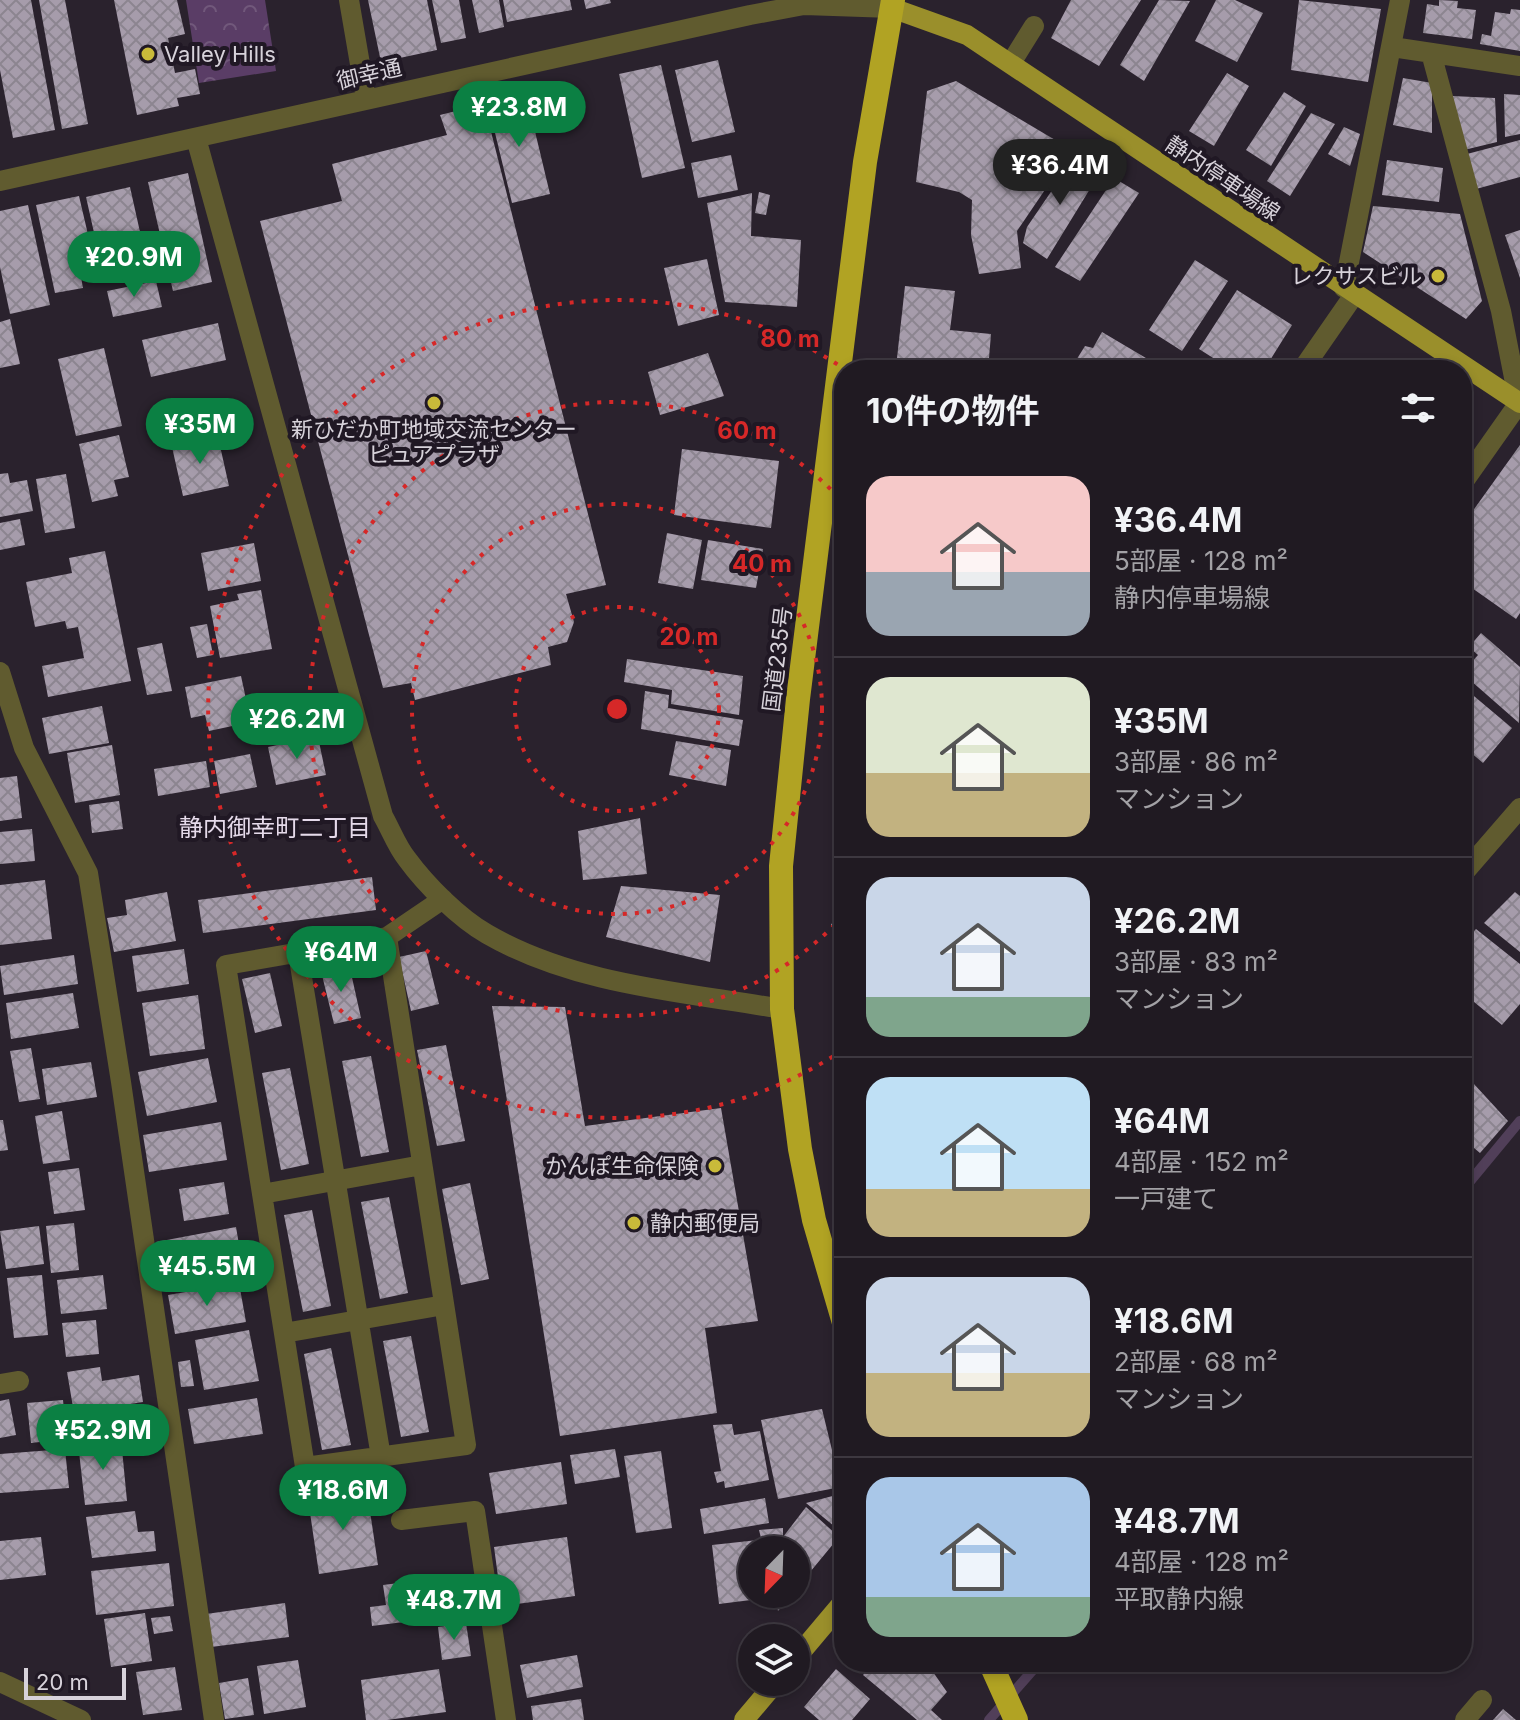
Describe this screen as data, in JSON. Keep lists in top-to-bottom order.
{
  "streets": {
    "highway": ["国道235号"],
    "main road": ["静内停車場線"],
    "street": ["御幸通"]
  },
  "crossings": [
    ["御幸通", "静内停車場線"],
    ["御幸通", "国道235号"],
    ["静内停車場線", "国道235号"]
  ],
  "districts": ["静内御幸町二丁目"],
  "places": [
    "Valley Hills",
    "レクサスビル",
    "新ひだか町地域交流センター ピュアプラザ",
    "かんぽ生命保険",
    "静内郵便局"
  ],
  "scale_bar": "20 m",
  "north": "bottom left",
  "page": {
    "price": [
      "¥23.8M",
      "¥36.4M",
      "¥20.9M",
      "¥35M",
      "¥26.2M",
      "¥64M",
      "¥45.5M",
      "¥52.9M",
      "¥18.6M",
      "¥48.7M"
    ],
    "heading": "10件の物件",
    "list": [
      {
        "name": "¥36.4M",
        "note": "5部屋 · 128 m² · 静内停車場線"
      },
      {
        "name": "¥35M",
        "note": "3部屋 · 86 m² · マンション"
      },
      {
        "name": "¥26.2M",
        "note": "3部屋 · 83 m² · マンション"
      },
      {
        "name": "¥64M",
        "note": "4部屋 · 152 m² · 一戸建て"
      },
      {
        "name": "¥18.6M",
        "note": "2部屋 · 68 m² · マンション"
      },
      {
        "name": "¥48.7M",
        "note": "4部屋 · 128 m² · 平取静内線"
      }
    ],
    "scale": "20 m"
  },
  "rings": [
    "80 m",
    "60 m",
    "40 m",
    "20 m"
  ]
}
